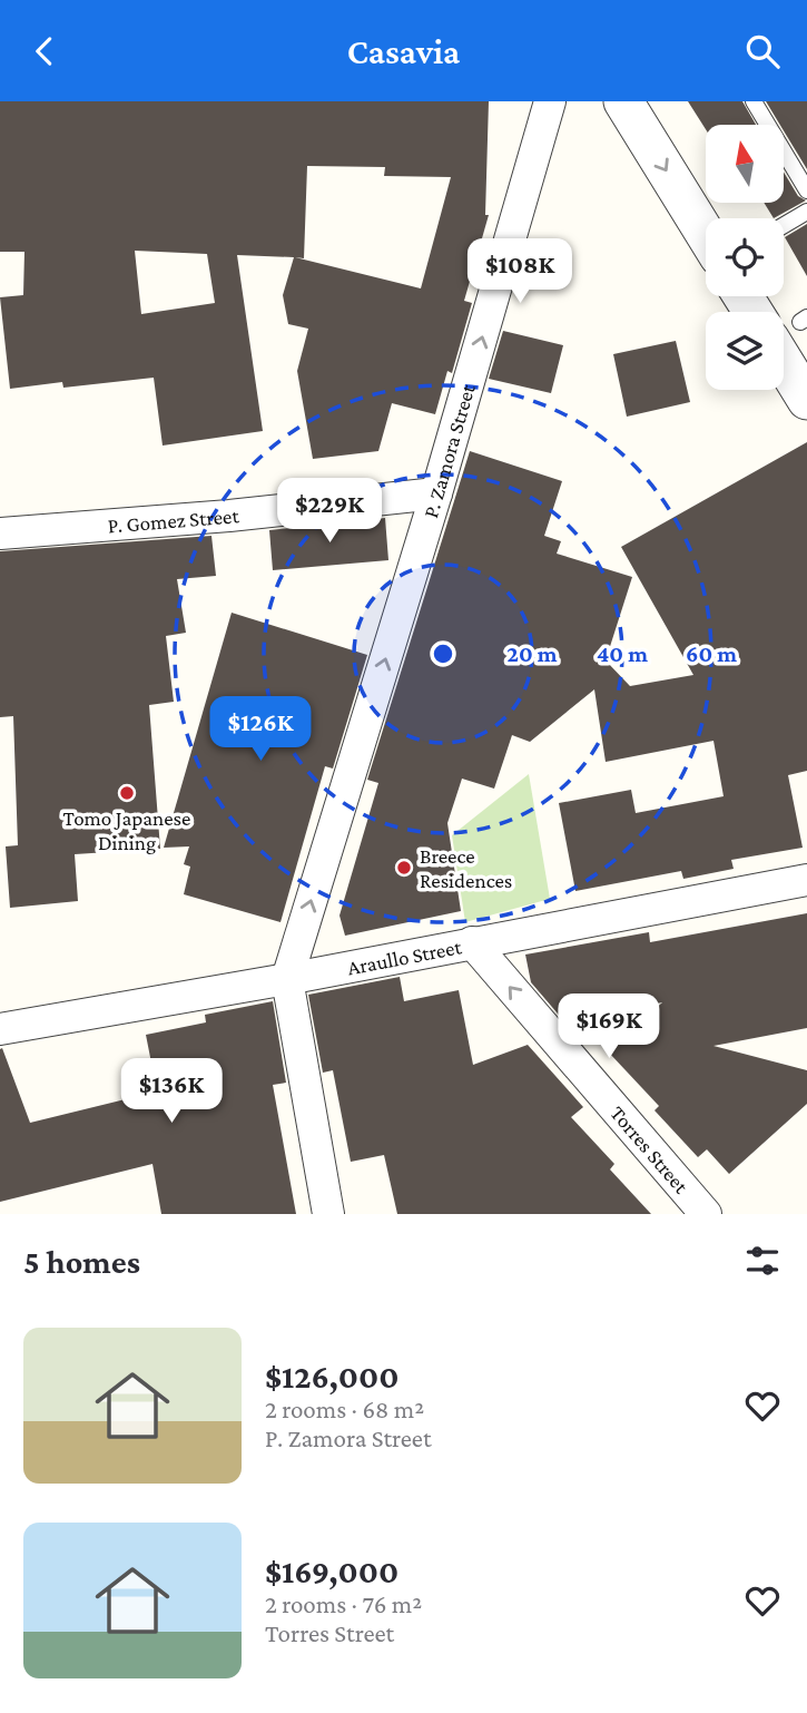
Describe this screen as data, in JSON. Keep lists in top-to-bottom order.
{
  "streets": {
    "street": [
      "P. Zamora Street",
      "P. Gomez Street",
      "Araullo Street",
      "Torres Street"
    ]
  },
  "crossings": [
    ["P. Zamora Street", "P. Gomez Street"],
    ["P. Zamora Street", "Araullo Street"],
    ["Araullo Street", "Torres Street"]
  ],
  "one_way": ["P. Zamora Street", "Torres Street"],
  "places": ["Tomo Japanese Dining", "Breece Residences"],
  "north": "top",
  "page": {
    "header": "Casavia",
    "price": [
      "$108K",
      "$229K",
      "$126K",
      "$169K",
      "$136K"
    ],
    "heading": "5 homes",
    "list": [
      {
        "name": "$126,000",
        "note": "2 rooms · 68 m² · P. Zamora Street"
      },
      {
        "name": "$169,000",
        "note": "2 rooms · 76 m² · Torres Street"
      }
    ]
  },
  "rings": ["20 m", "40 m", "60 m"]
}
